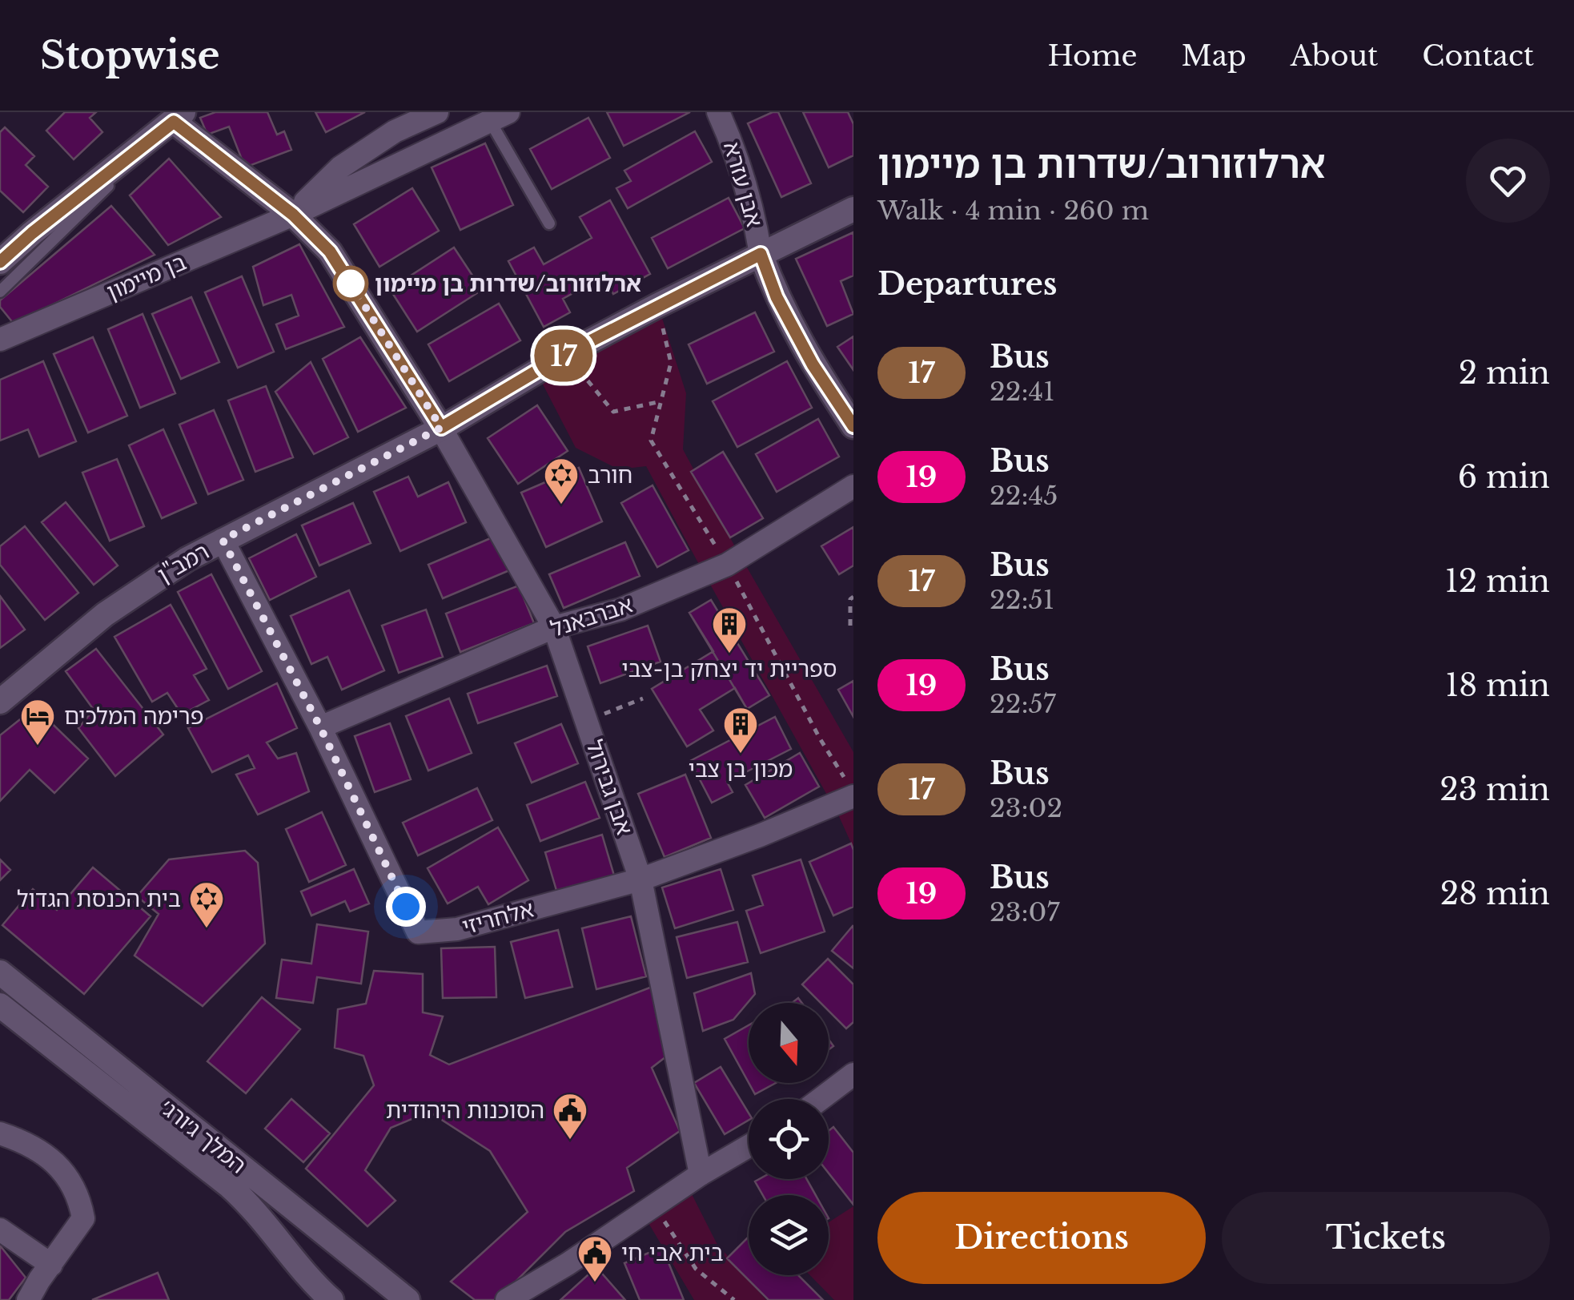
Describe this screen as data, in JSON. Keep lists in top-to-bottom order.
{
  "streets": {
    "street": [
      "אבן עזרא",
      "בן מיימון",
      "רמב\"ן",
      "אברבאנל",
      "אבן גבירול",
      "אלחריזי",
      "המלך ג׳ורג׳"
    ]
  },
  "crossings": [
    ["אבן עזרא", "רמב\"ן"],
    ["רמב\"ן", "אבן גבירול"],
    ["רמב\"ן", "אלחריזי"],
    ["אברבאנל", "אבן גבירול"],
    ["אברבאנל", "אלחריזי"],
    ["אבן גבירול", "אלחריזי"]
  ],
  "places": {
    "other": ["ארלוזורוב/שדרות בן מיימון"],
    "synagogue": ["חורב", "בית הכנסת הגדול"],
    "building": ["ספריית יד יצחק בן-צבי", "מכון בן צבי"],
    "hotel": ["פרימה המלכים"],
    "public building": ["הסוכנות היהודית", "בית אבי חי"]
  },
  "lines": ["bus line 17"],
  "north": "bottom",
  "page": {
    "header": "Stopwise",
    "nav": [
      "Home",
      "Map",
      "About",
      "Contact"
    ],
    "on_map": "17",
    "heading": [
      ["ארלוזורוב/שדרות בן מיימון", "Walk · 4 min · 260 m"],
      "Departures"
    ],
    "list": [
      {
        "mark": "17",
        "name": "Bus",
        "note": "22:41",
        "value": "2 min"
      },
      {
        "mark": "19",
        "name": "Bus",
        "note": "22:45",
        "value": "6 min"
      },
      {
        "mark": "17",
        "name": "Bus",
        "note": "22:51",
        "value": "12 min"
      },
      {
        "mark": "19",
        "name": "Bus",
        "note": "22:57",
        "value": "18 min"
      },
      {
        "mark": "17",
        "name": "Bus",
        "note": "23:02",
        "value": "23 min"
      },
      {
        "mark": "19",
        "name": "Bus",
        "note": "23:07",
        "value": "28 min"
      }
    ],
    "buttons": ["Directions", "Tickets"]
  }
}
